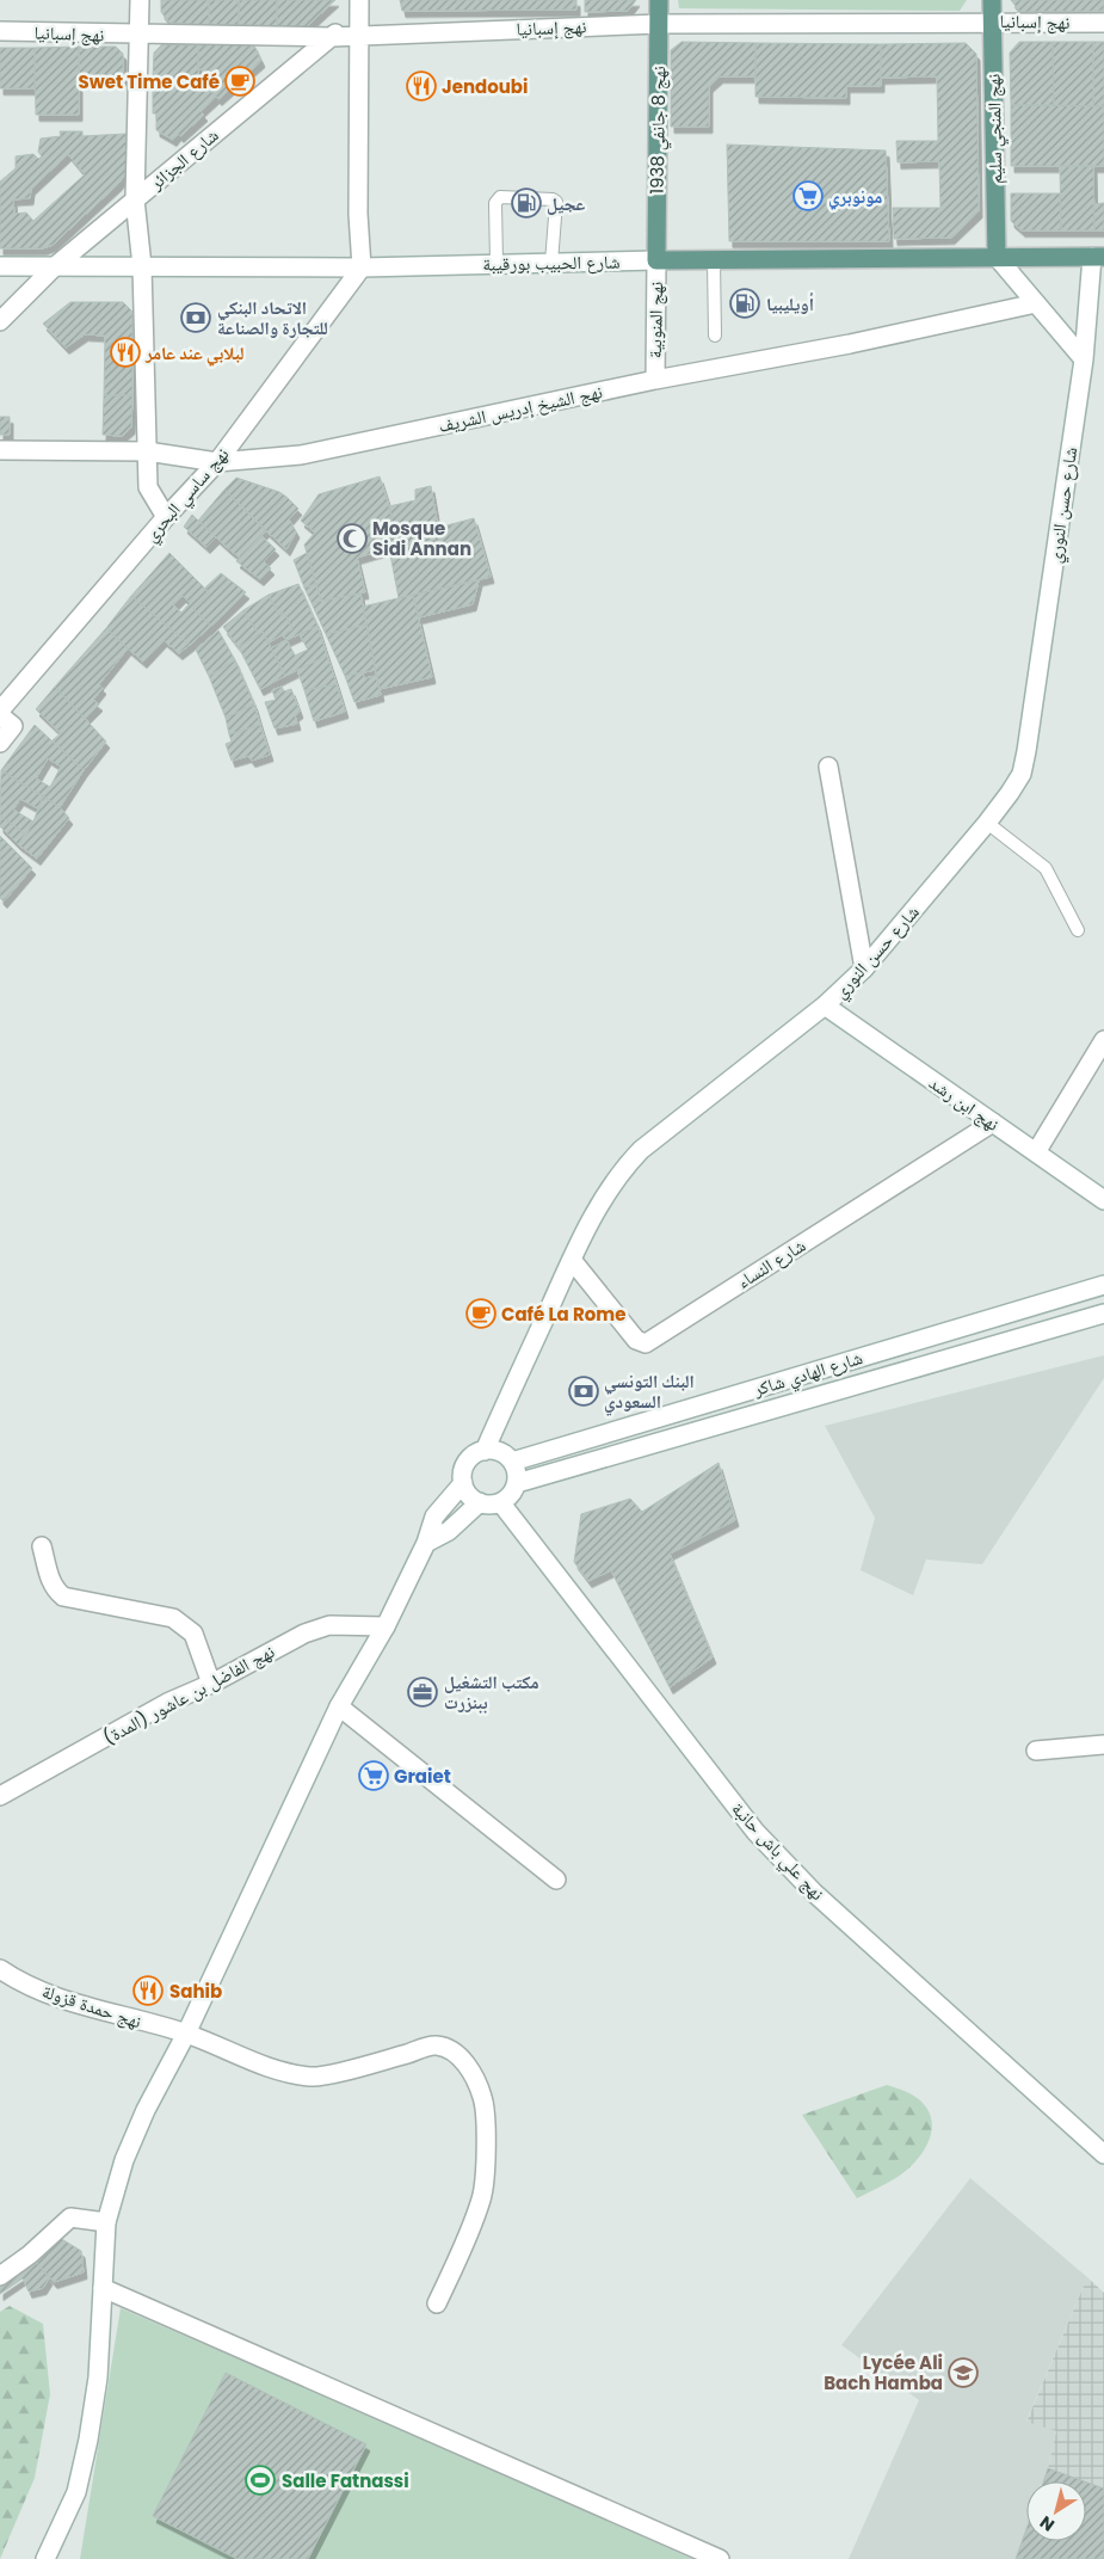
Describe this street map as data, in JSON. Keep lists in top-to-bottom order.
{
  "streets": {
    "main road": ["نهج المنجي سليم", "نهج 8 جانفي 1938", "شارع الحبيب بورقيبة"],
    "street": [
      "نهج إسبانيا",
      "شارع الجزائر",
      "نهج المنوبية",
      "نهج الشيخ إدريس الشريف",
      "نهج ساسي البحري",
      "شارع حسن النوري",
      "نهج ابن رشد",
      "شارع النساء",
      "شارع الهادي شاكر",
      "نهج الفاضل بن عاشور (المدة)",
      "نهج علي باش حانبة",
      "نهج حمدة قزولة"
    ]
  },
  "crossings": [
    ["نهج إسبانيا", "نهج المنجي سليم"],
    ["نهج إسبانيا", "نهج 8 جانفي 1938"],
    ["نهج إسبانيا", "شارع الجزائر"],
    ["نهج المنجي سليم", "شارع الحبيب بورقيبة"],
    ["نهج 8 جانفي 1938", "شارع الحبيب بورقيبة"],
    ["نهج 8 جانفي 1938", "نهج المنوبية"],
    ["شارع الجزائر", "شارع الحبيب بورقيبة"],
    ["شارع الحبيب بورقيبة", "نهج المنوبية"],
    ["شارع الحبيب بورقيبة", "نهج ساسي البحري"],
    ["شارع الحبيب بورقيبة", "شارع حسن النوري"],
    ["نهج المنوبية", "نهج الشيخ إدريس الشريف"],
    ["نهج الشيخ إدريس الشريف", "نهج ساسي البحري"],
    ["شارع حسن النوري", "نهج ابن رشد"],
    ["شارع حسن النوري", "شارع النساء"],
    ["شارع حسن النوري", "شارع الهادي شاكر"],
    ["شارع حسن النوري", "نهج علي باش حانبة"],
    ["نهج ابن رشد", "شارع النساء"],
    ["شارع الهادي شاكر", "نهج علي باش حانبة"]
  ],
  "places": {
    "cafe": ["Swet Time Café", "Café La Rome"],
    "restaurant": ["Jendoubi", "لبلابي عند عامر", "Sahib"],
    "supermarket": ["مونوبري", "Graiet"],
    "fuel station": ["عجيل", "أويليبيا"],
    "bank": ["الاتحاد البنكي للتجارة والصناعة", "البنك التونسي السعودي"],
    "mosque": ["Mosque Sidi Annan"],
    "office": ["مكتب التشغيل ببنزرت"],
    "school or university": ["Lycée Ali Bach Hamba"],
    "sports": ["Salle Fatnassi"]
  },
  "north": "bottom left"
}
